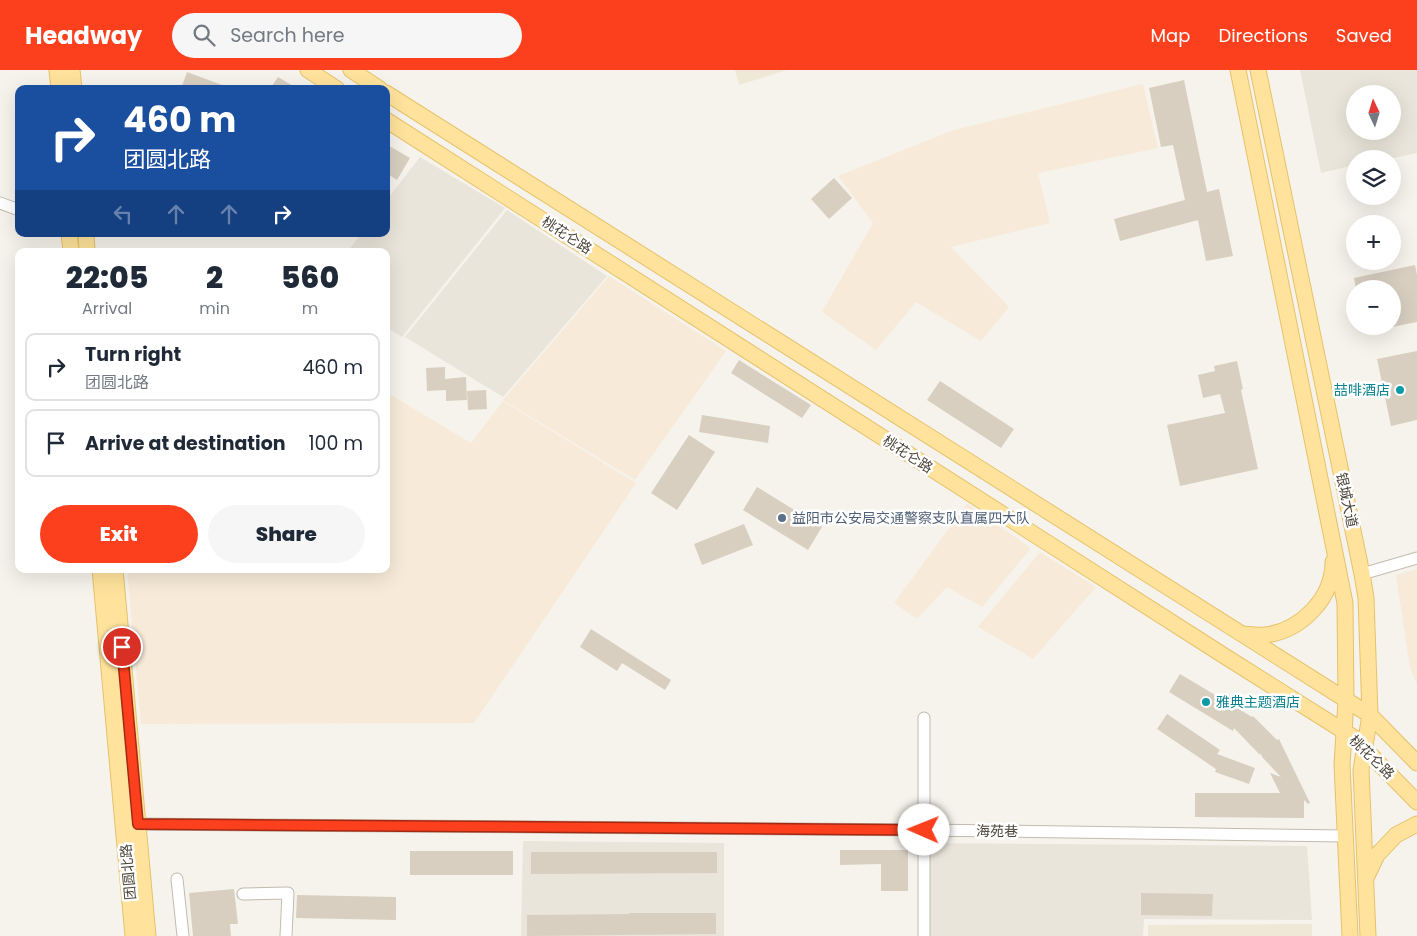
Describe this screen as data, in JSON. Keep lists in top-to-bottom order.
{
  "streets": {
    "main road": ["桃花仑路", "银城大道", "团圆北路"],
    "street": ["海苑巷"]
  },
  "crossings": [
    ["桃花仑路", "银城大道"],
    ["银城大道", "海苑巷"],
    ["海苑巷", "团圆北路"]
  ],
  "places": ["喆啡酒店", "益阳市公安局交通警察支队直属四大队", "雅典主题酒店"],
  "north": "top",
  "page": {
    "header": "Headway",
    "search": "Search here",
    "nav": ["Map", "Directions", "Saved"],
    "map_buttons": ["+", "−"],
    "turn": ["460 m", "团圆北路"],
    "eta": [
      "22:05",
      "Arrival",
      "2",
      "min",
      "560",
      "m"
    ],
    "list": [
      {
        "name": "Turn right",
        "note": "团圆北路",
        "value": "460 m"
      },
      {
        "name": "Arrive at destination",
        "value": "100 m"
      }
    ],
    "buttons": ["Exit", "Share"]
  }
}
